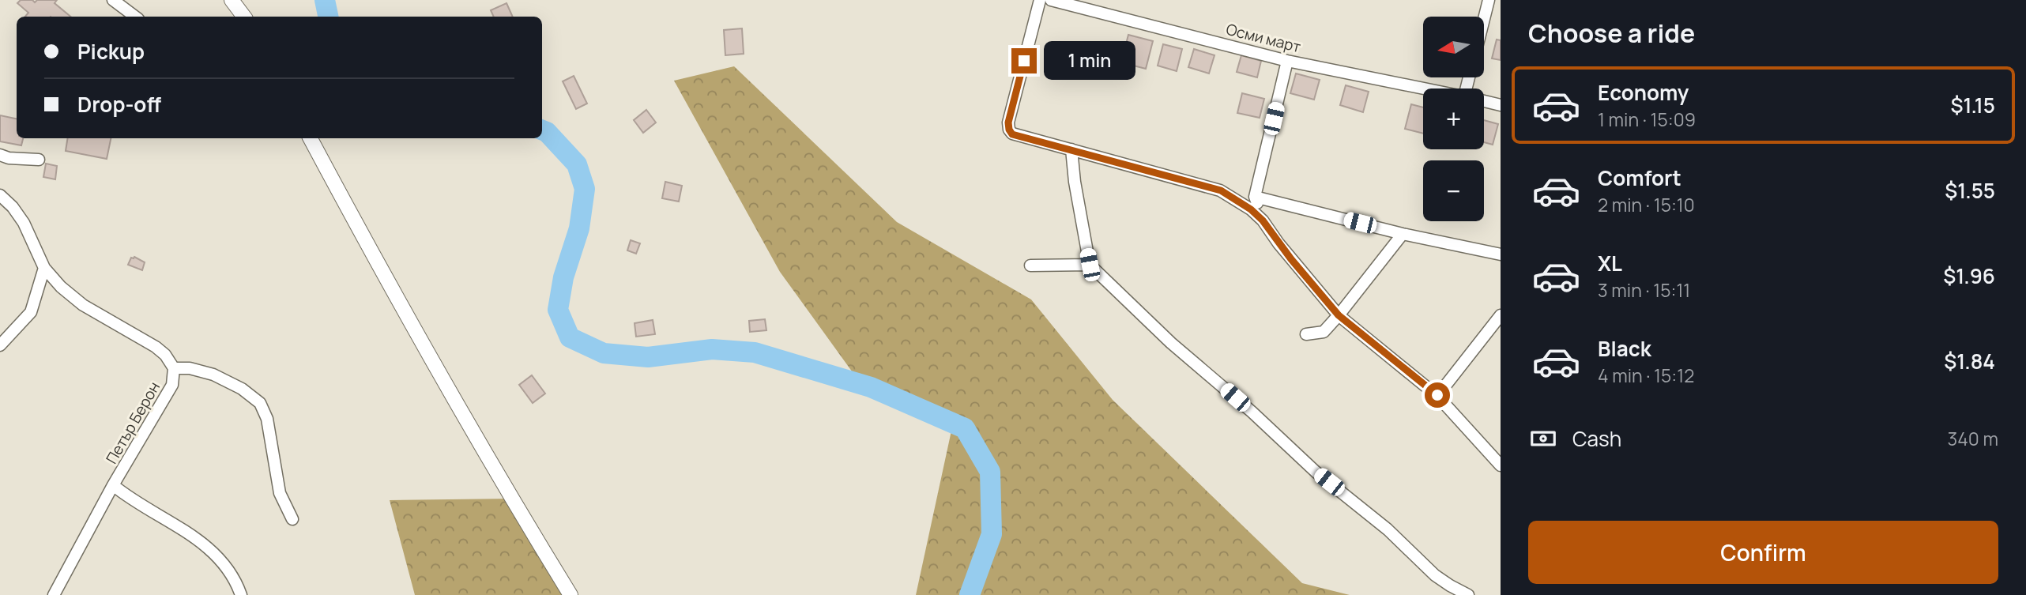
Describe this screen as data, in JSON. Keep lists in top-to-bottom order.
{
  "streets": {
    "street": ["Осми март", "Петър Берон"]
  },
  "north": "left",
  "page": {
    "heading": "Choose a ride",
    "map_buttons": ["+", "−"],
    "banner": ["Pickup", "Drop-off"],
    "bubble": "1 min",
    "list": [
      {
        "name": "Economy",
        "note": "1 min · 15:09",
        "value": "$1.15"
      },
      {
        "name": "Comfort",
        "note": "2 min · 15:10",
        "value": "$1.55"
      },
      {
        "name": "XL",
        "note": "3 min · 15:11",
        "value": "$1.96"
      },
      {
        "name": "Black",
        "note": "4 min · 15:12",
        "value": "$1.84"
      }
    ],
    "pay": ["Cash", "340 m"],
    "buttons": "Confirm"
  }
}
